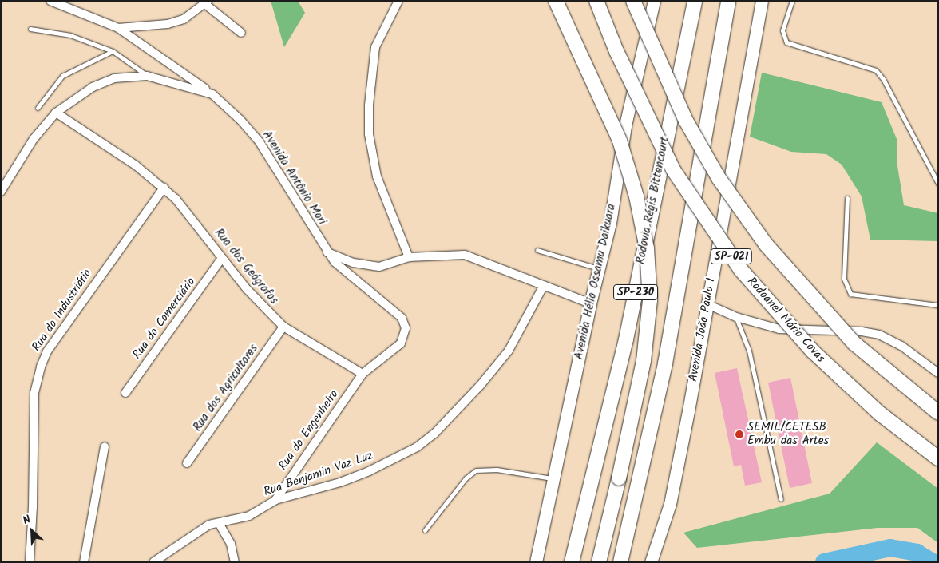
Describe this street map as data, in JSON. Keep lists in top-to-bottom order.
{
  "streets": {
    "highway": [
      "Rodovia Régis Bittencourt",
      "SP-021",
      "SP-230",
      "Rodoanel Mário Covas"
    ],
    "main road": ["Avenida Hélio Ossamu Daikuara", "Avenida João Paulo I"],
    "street": [
      "Avenida Antônio Mori",
      "Rua dos Geógrafos",
      "Rua do Industriário",
      "Rua do Comerciário",
      "Rua dos Agricultores",
      "Rua do Engenheiro",
      "Rua Benjamin Vaz Luz"
    ]
  },
  "crossings": [
    ["Avenida Antônio Mori", "Rua dos Geógrafos"],
    ["Rua dos Geógrafos", "Rua do Industriário"],
    ["Rua dos Geógrafos", "Rua do Comerciário"],
    ["Rua dos Geógrafos", "Rua dos Agricultores"],
    ["Rua dos Geógrafos", "Rua do Engenheiro"],
    ["Rua do Engenheiro", "Rua Benjamin Vaz Luz"]
  ],
  "places": ["SEMIL/CETESB Embu das Artes"],
  "north": "top left"
}
